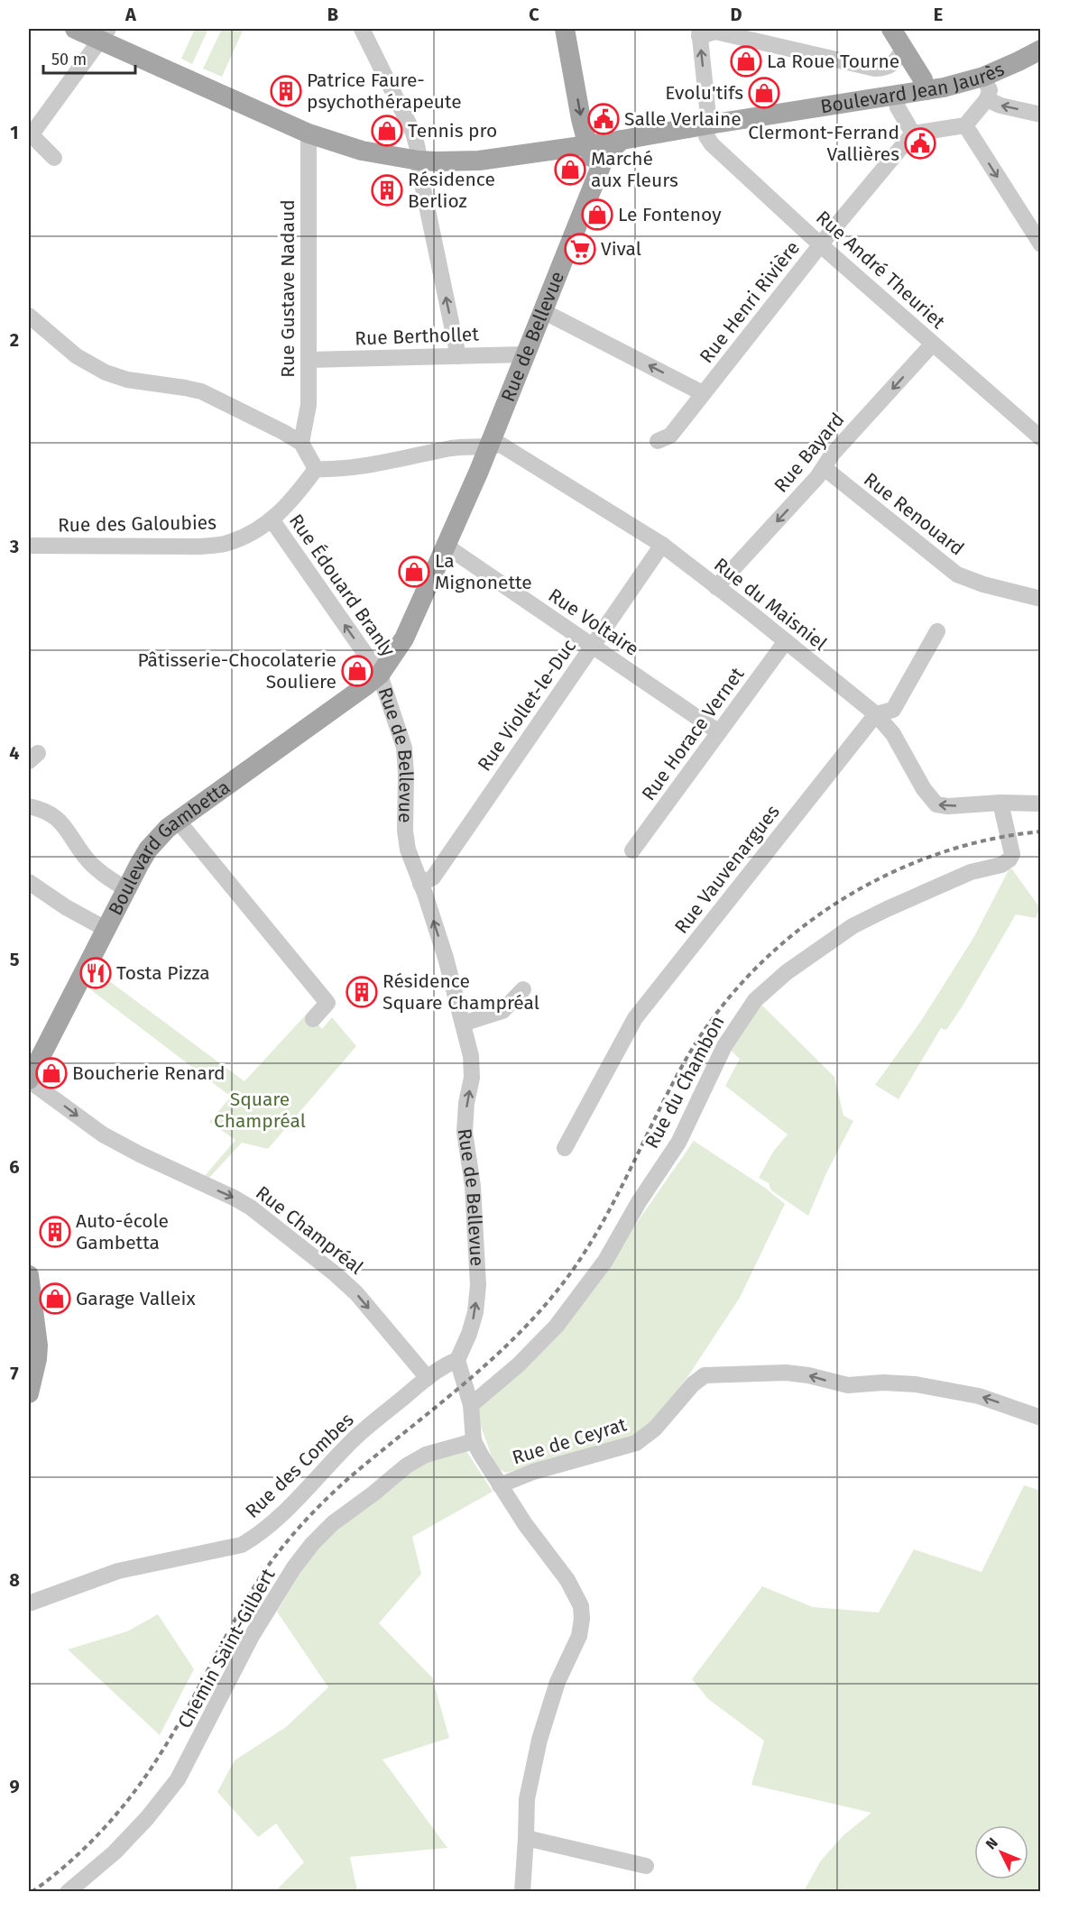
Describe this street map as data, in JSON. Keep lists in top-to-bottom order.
{
  "streets": {
    "main road": ["Boulevard Jean Jaurès", "Rue de Bellevue", "Boulevard Gambetta"],
    "street": [
      "Rue André Theuriet",
      "Rue Gustave Nadaud",
      "Rue Henri Rivière",
      "Rue Berthollet",
      "Rue Bayard",
      "Rue Renouard",
      "Rue des Galoubies",
      "Rue Édouard Branly",
      "Rue du Maisniel",
      "Rue Voltaire",
      "Rue Viollet-le-Duc",
      "Rue Horace Vernet",
      "Rue Vauvenargues",
      "Rue du Chambon",
      "Rue Champréal",
      "Rue de Ceyrat",
      "Rue des Combes",
      "Chemin Saint-Gilbert"
    ]
  },
  "crossings": [
    ["Boulevard Jean Jaurès", "Rue André Theuriet"],
    ["Boulevard Jean Jaurès", "Rue Gustave Nadaud"],
    ["Boulevard Jean Jaurès", "Rue de Bellevue"],
    ["Rue André Theuriet", "Rue Henri Rivière"],
    ["Rue André Theuriet", "Rue Bayard"],
    ["Rue Gustave Nadaud", "Rue Berthollet"],
    ["Rue Berthollet", "Rue de Bellevue"],
    ["Rue de Bellevue", "Rue Édouard Branly"],
    ["Rue de Bellevue", "Rue du Maisniel"],
    ["Rue de Bellevue", "Rue Voltaire"],
    ["Rue de Bellevue", "Rue Viollet-le-Duc"],
    ["Rue de Bellevue", "Boulevard Gambetta"],
    ["Rue de Bellevue", "Rue des Combes"],
    ["Rue Bayard", "Rue Renouard"],
    ["Rue Bayard", "Rue du Maisniel"],
    ["Rue des Galoubies", "Rue Édouard Branly"],
    ["Rue des Galoubies", "Rue du Maisniel"],
    ["Rue Édouard Branly", "Boulevard Gambetta"],
    ["Rue du Maisniel", "Rue Viollet-le-Duc"],
    ["Rue du Maisniel", "Rue Horace Vernet"],
    ["Rue du Maisniel", "Rue Vauvenargues"],
    ["Rue du Maisniel", "Rue du Chambon"],
    ["Rue Voltaire", "Rue Viollet-le-Duc"],
    ["Rue Voltaire", "Rue Horace Vernet"],
    ["Boulevard Gambetta", "Rue Champréal"],
    ["Rue Champréal", "Rue des Combes"]
  ],
  "one_way": [
    "Rue de Bellevue",
    "Rue Bayard",
    "Rue Édouard Branly",
    "Rue Champréal",
    "Rue de Ceyrat"
  ],
  "parks": ["Square Champréal"],
  "places": {
    "shop": [
      "La Roue Tourne",
      "Evolu'tifs",
      "Tennis pro",
      "Marché aux Fleurs",
      "Le Fontenoy",
      "La Mignonette",
      "Pâtisserie-Chocolaterie Souliere",
      "Boucherie Renard",
      "Garage Valleix"
    ],
    "building": [
      "Patrice Faure- psychothérapeute",
      "Résidence Berlioz",
      "Résidence Square Champréal",
      "Auto-école Gambetta"
    ],
    "public building": ["Salle Verlaine", "Clermont-Ferrand Vallières"],
    "supermarket": ["Vival"],
    "restaurant": ["Tosta Pizza"]
  },
  "scale_bar": "50 m",
  "north": "top left",
  "grid": {
    "columns": [
      "A",
      "B",
      "C",
      "D",
      "E"
    ],
    "rows": [
      "1",
      "2",
      "3",
      "4",
      "5",
      "6",
      "7",
      "8",
      "9"
    ]
  }
}
